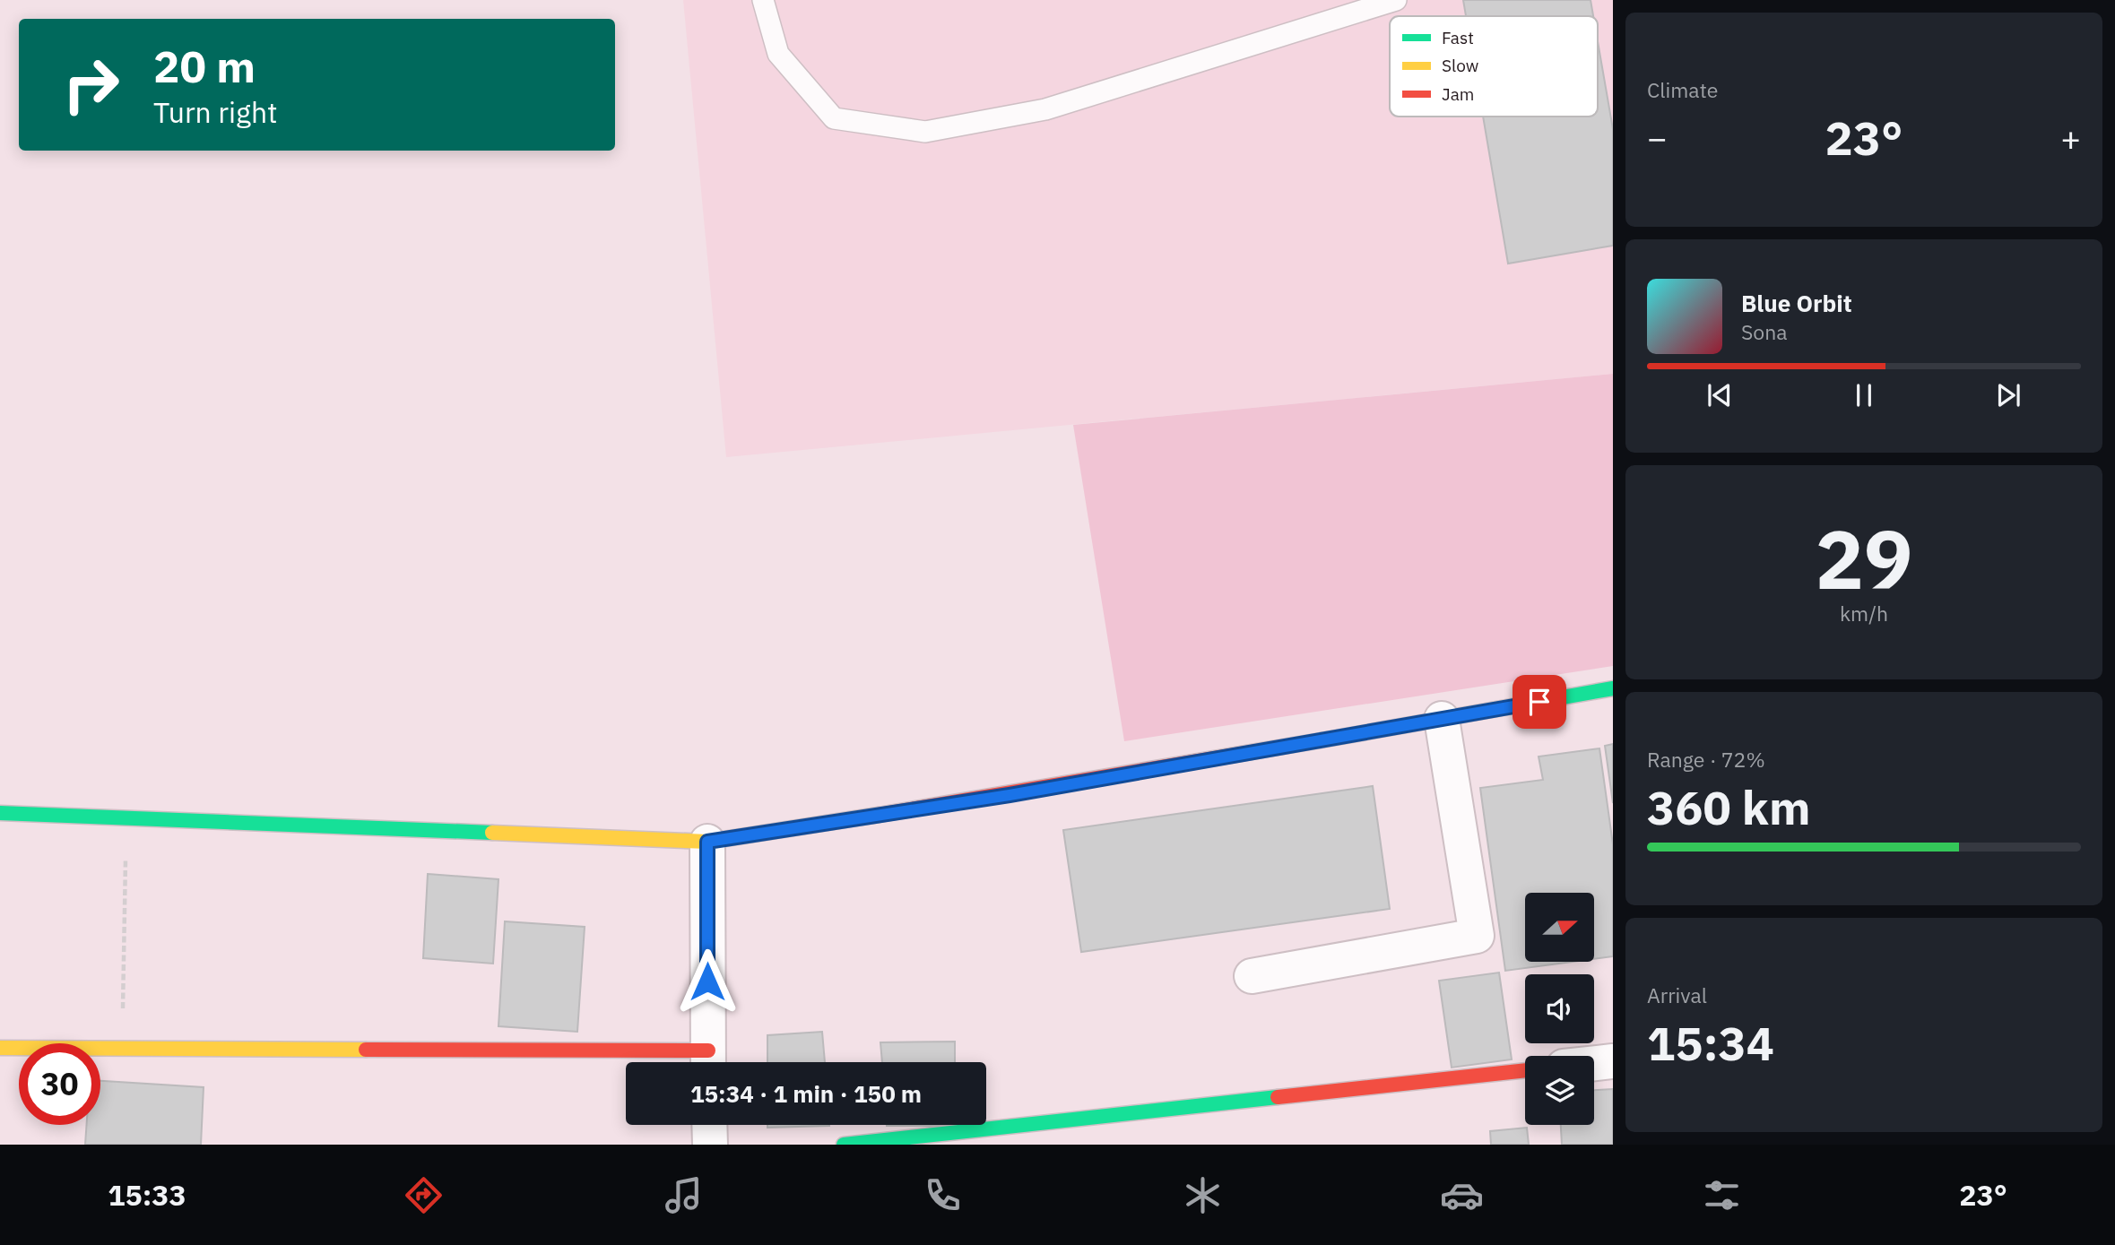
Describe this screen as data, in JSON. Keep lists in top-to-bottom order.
{
  "legend": ["Fast", "Slow", "Jam"],
  "north": "right",
  "page": {
    "tile": [
      "Climate",
      ["29", "km/h"],
      ["Range · 72%", "360 km"],
      ["Arrival", "15:34"]
    ],
    "turn": ["20 m", "Turn right"],
    "heat": ["−", "23°", "+"],
    "song": ["Blue Orbit", "Sona"],
    "limit": "30",
    "trip": "15:34 · 1 min · 150 m",
    "tabs": ["15:33", "23°"]
  }
}
